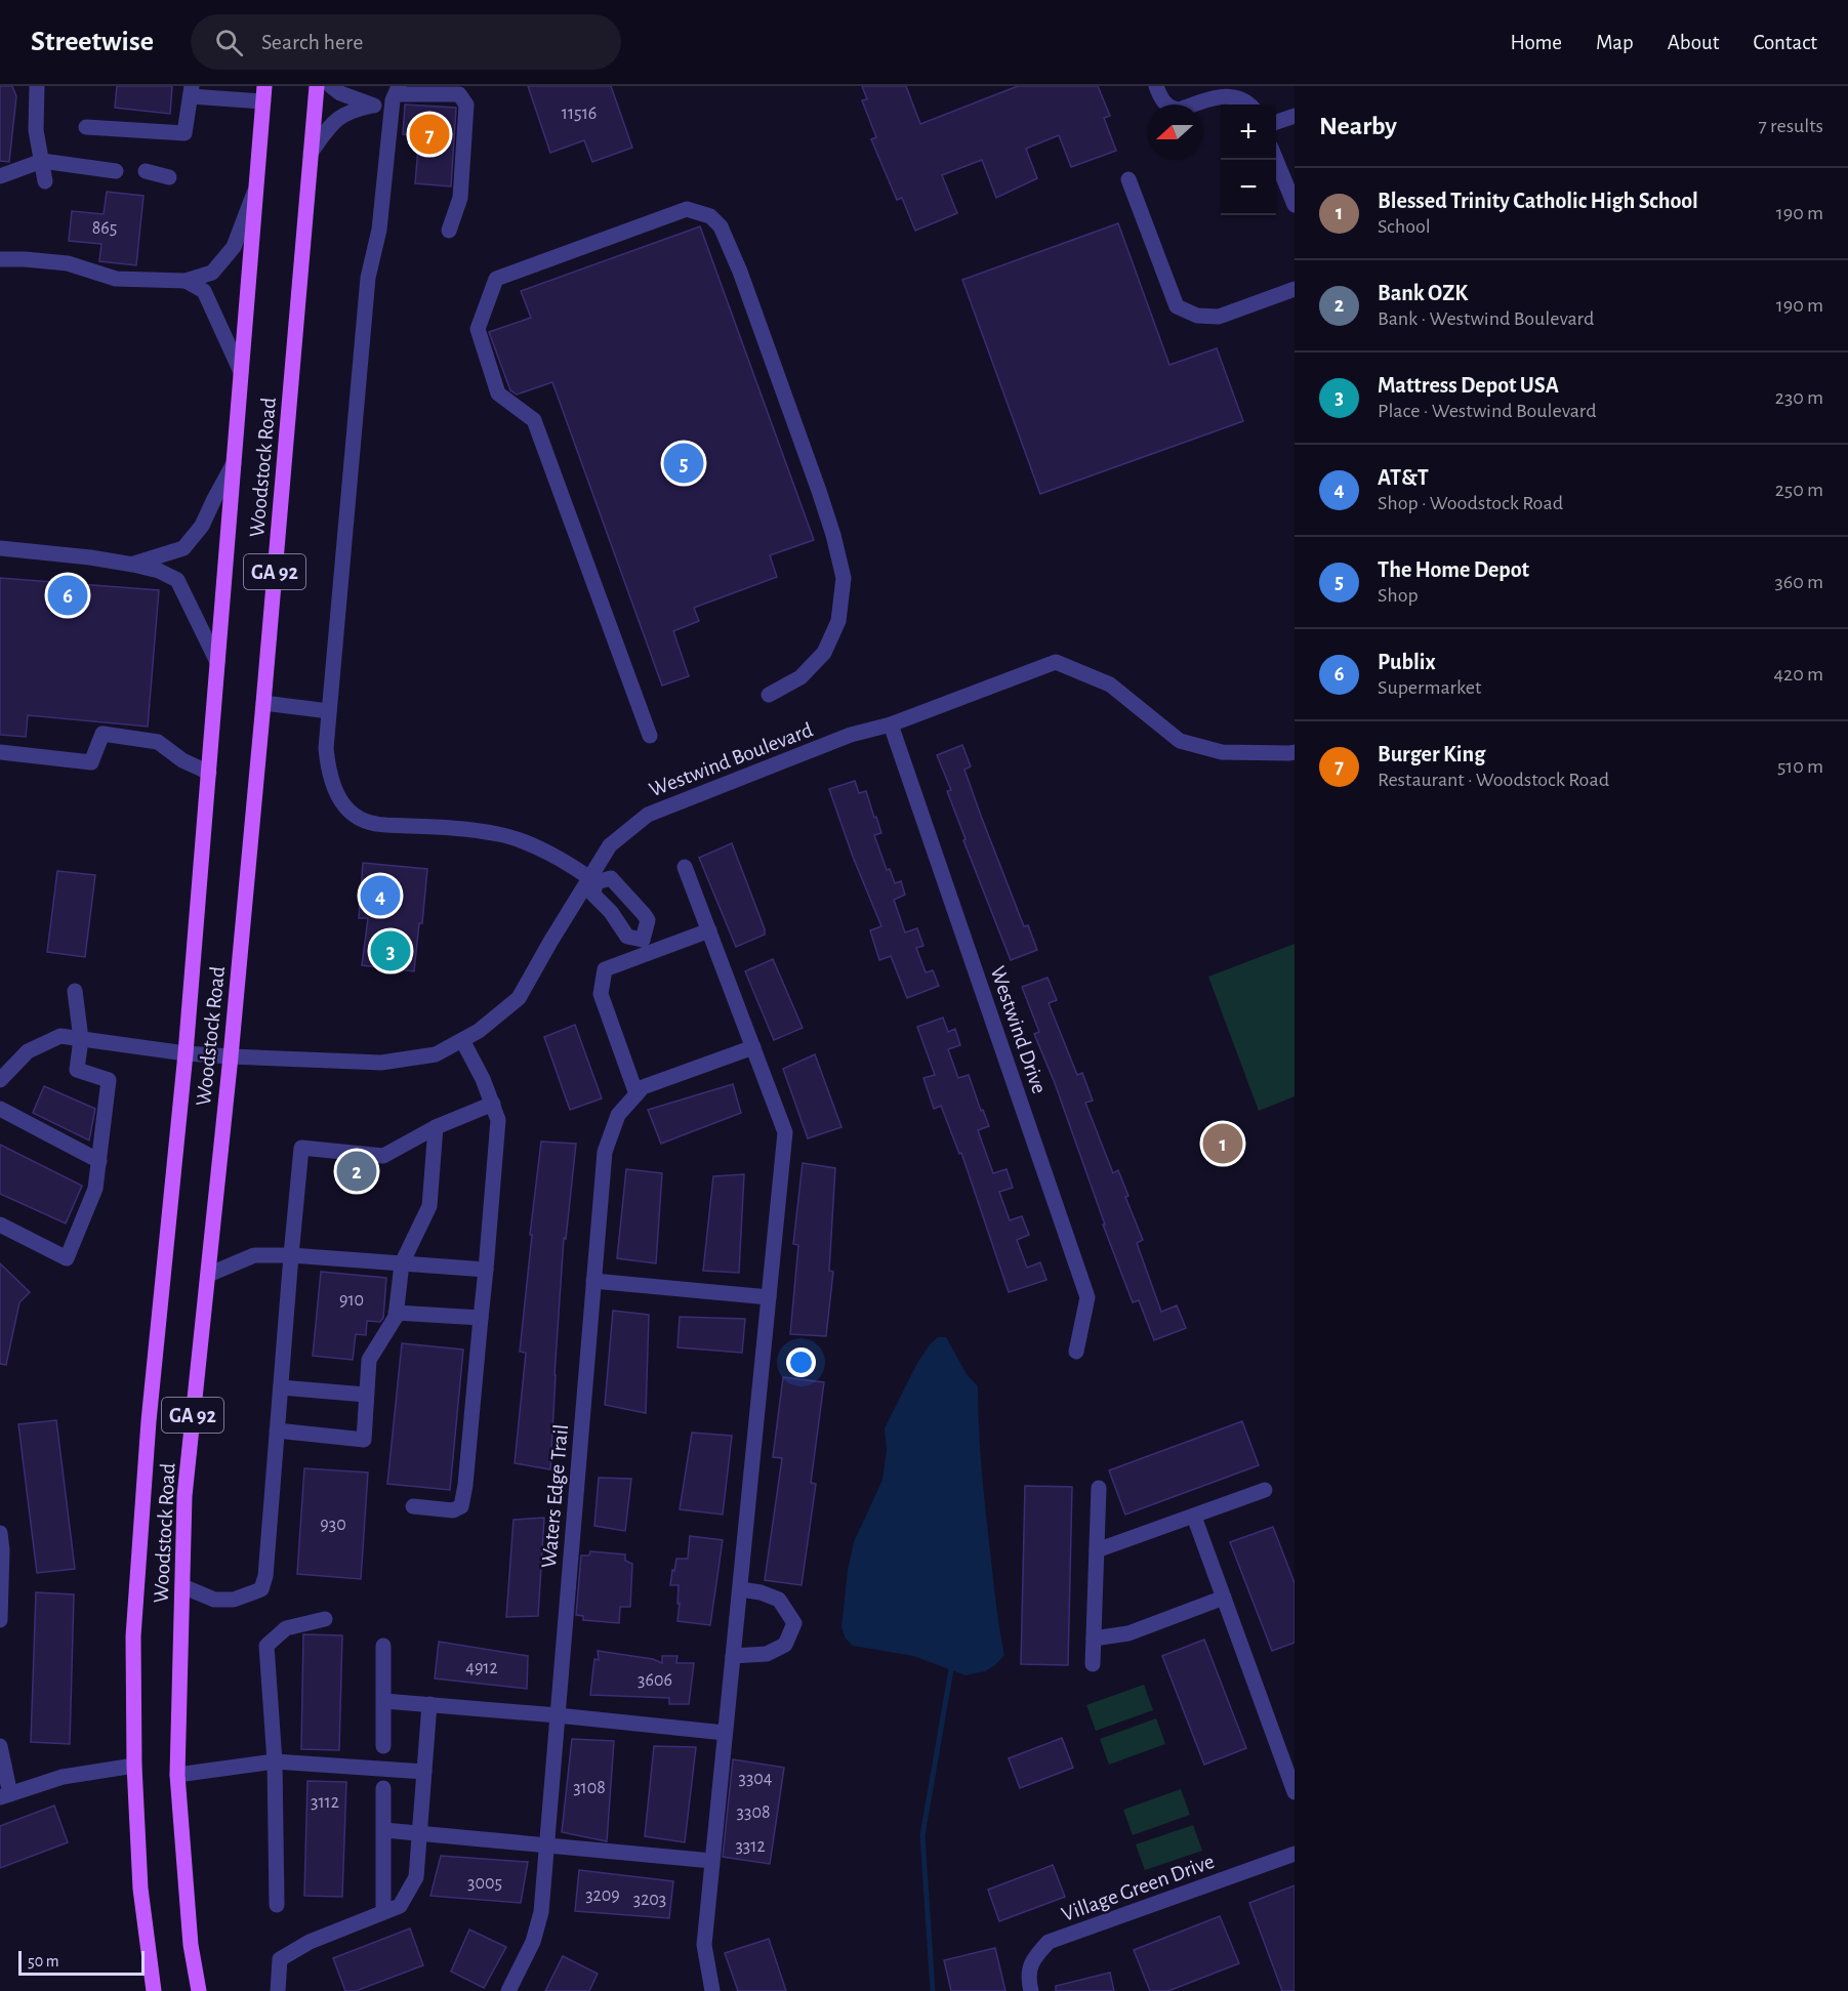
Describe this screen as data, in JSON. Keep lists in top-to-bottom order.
{
  "streets": {
    "main road": ["Woodstock Road", "GA 92"],
    "street": [
      "Westwind Boulevard",
      "Westwind Drive",
      "Waters Edge Trail",
      "Village Green Drive"
    ]
  },
  "crossings": [
    ["Woodstock Road", "Westwind Boulevard"],
    ["Westwind Boulevard", "Westwind Drive"]
  ],
  "house_numbers": [
    "11516",
    "865",
    "910",
    "930",
    "4912",
    "3606",
    "3304",
    "3108",
    "3112",
    "3308",
    "3312",
    "3005",
    "3209",
    "3203"
  ],
  "scale_bar": "50 m",
  "north": "left",
  "page": {
    "header": "Streetwise",
    "search": "Search here",
    "nav": [
      "Home",
      "Map",
      "About",
      "Contact"
    ],
    "heading": ["Nearby", "7 results"],
    "map_buttons": ["+", "−"],
    "pins": [
      "7",
      "5",
      "6",
      "4",
      "3",
      "1",
      "2"
    ],
    "list": [
      {
        "mark": "1",
        "name": "Blessed Trinity Catholic High School",
        "note": "School",
        "value": "190 m"
      },
      {
        "mark": "2",
        "name": "Bank OZK",
        "note": "Bank · Westwind Boulevard",
        "value": "190 m"
      },
      {
        "mark": "3",
        "name": "Mattress Depot USA",
        "note": "Place · Westwind Boulevard",
        "value": "230 m"
      },
      {
        "mark": "4",
        "name": "AT&T",
        "note": "Shop · Woodstock Road",
        "value": "250 m"
      },
      {
        "mark": "5",
        "name": "The Home Depot",
        "note": "Shop",
        "value": "360 m"
      },
      {
        "mark": "6",
        "name": "Publix",
        "note": "Supermarket",
        "value": "420 m"
      },
      {
        "mark": "7",
        "name": "Burger King",
        "note": "Restaurant · Woodstock Road",
        "value": "510 m"
      }
    ],
    "scale": "50 m"
  }
}
